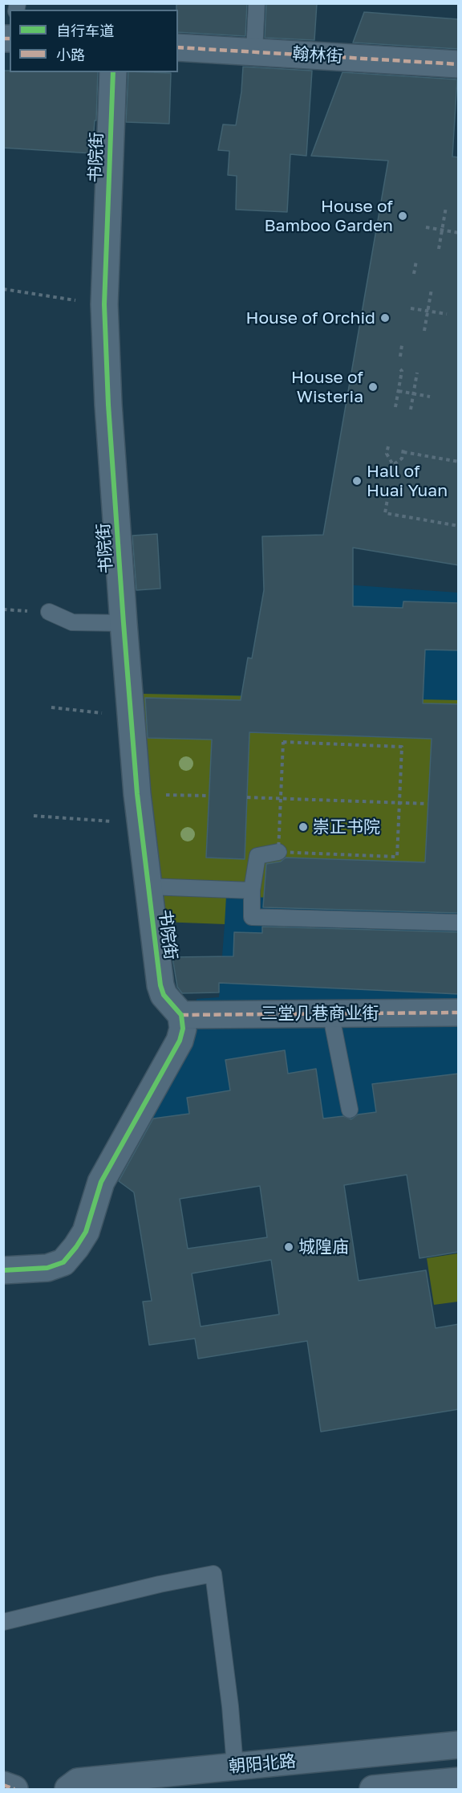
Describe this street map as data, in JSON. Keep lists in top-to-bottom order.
{
  "streets": {
    "street": [
      "翰林街",
      "书院街",
      "三堂几巷商业街",
      "朝阳北路"
    ]
  },
  "crossings": [
    ["书院街", "三堂几巷商业街"]
  ],
  "places": [
    "House of Bamboo Garden",
    "House of Orchid",
    "House of Wisteria",
    "Hall of Huai Yuan",
    "崇正书院",
    "城隍庙"
  ],
  "legend": ["自行车道", "小路"]
}
